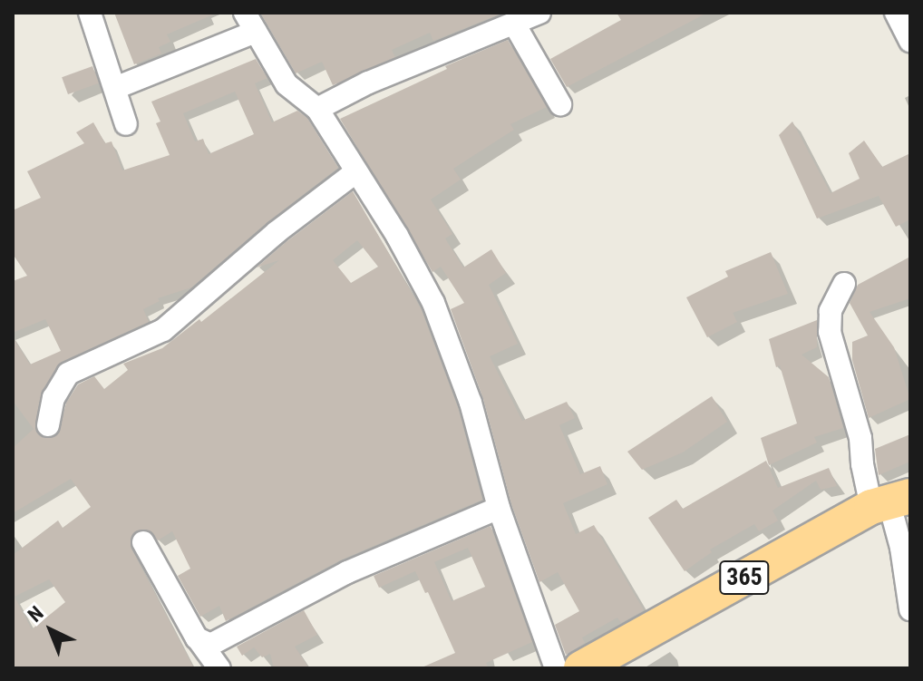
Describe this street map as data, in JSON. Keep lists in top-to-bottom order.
{
  "streets": {
    "main road": ["365"]
  },
  "north": "top left"
}
